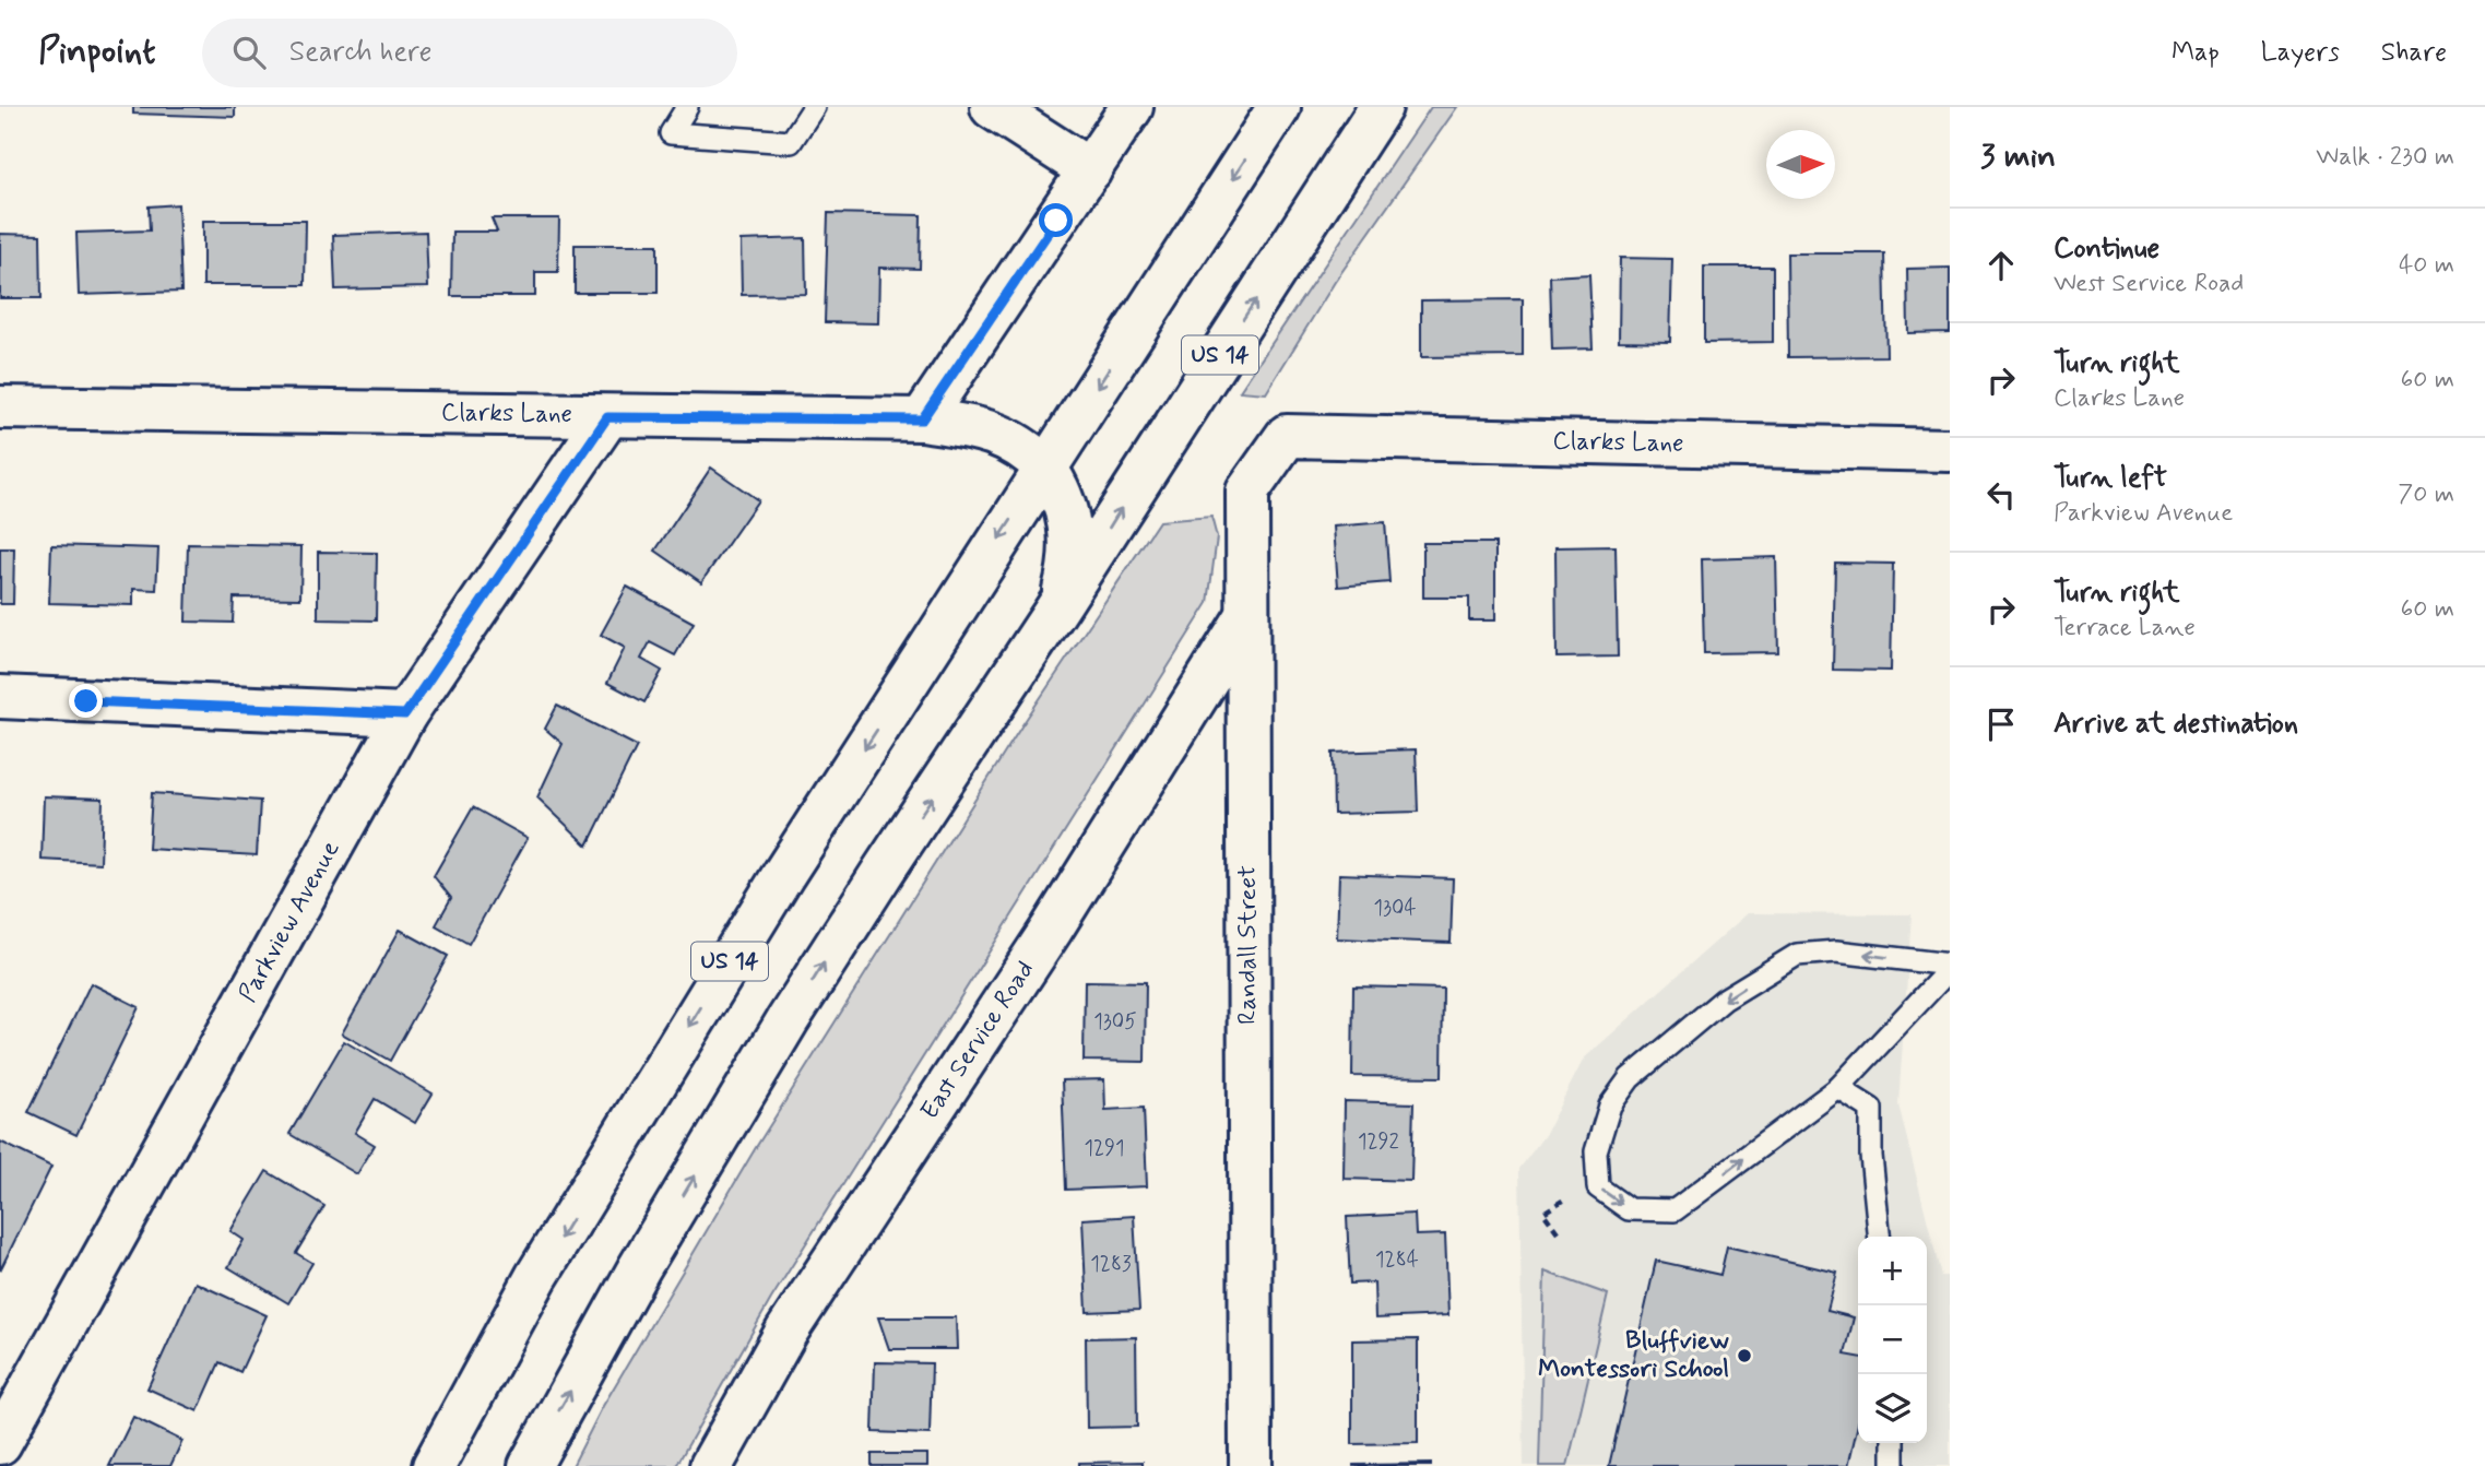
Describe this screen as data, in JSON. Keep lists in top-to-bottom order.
{
  "streets": {
    "main road": [
      "US 14",
      "Clarks Lane",
      "Parkview Avenue",
      "Randall Street",
      "East Service Road"
    ]
  },
  "crossings": [
    ["US 14", "Clarks Lane"],
    ["Clarks Lane", "Parkview Avenue"],
    ["Clarks Lane", "Randall Street"],
    ["Randall Street", "East Service Road"]
  ],
  "places": ["Bluffview Montessori School"],
  "house_numbers": [
    "1304",
    "1305",
    "1292",
    "1291",
    "1284",
    "1283"
  ],
  "north": "right",
  "page": {
    "header": "Pinpoint",
    "search": "Search here",
    "nav": ["Map", "Layers", "Share"],
    "heading": ["3 min", "Walk · 230 m"],
    "list": [
      ["Continue", "West Service Road", "40 m"],
      ["Turn right", "Clarks Lane", "60 m"],
      ["Turn left", "Parkview Avenue", "70 m"],
      ["Turn right", "Terrace Lane", "60 m"],
      "Arrive at destination"
    ],
    "map_buttons": ["+", "−"]
  }
}
